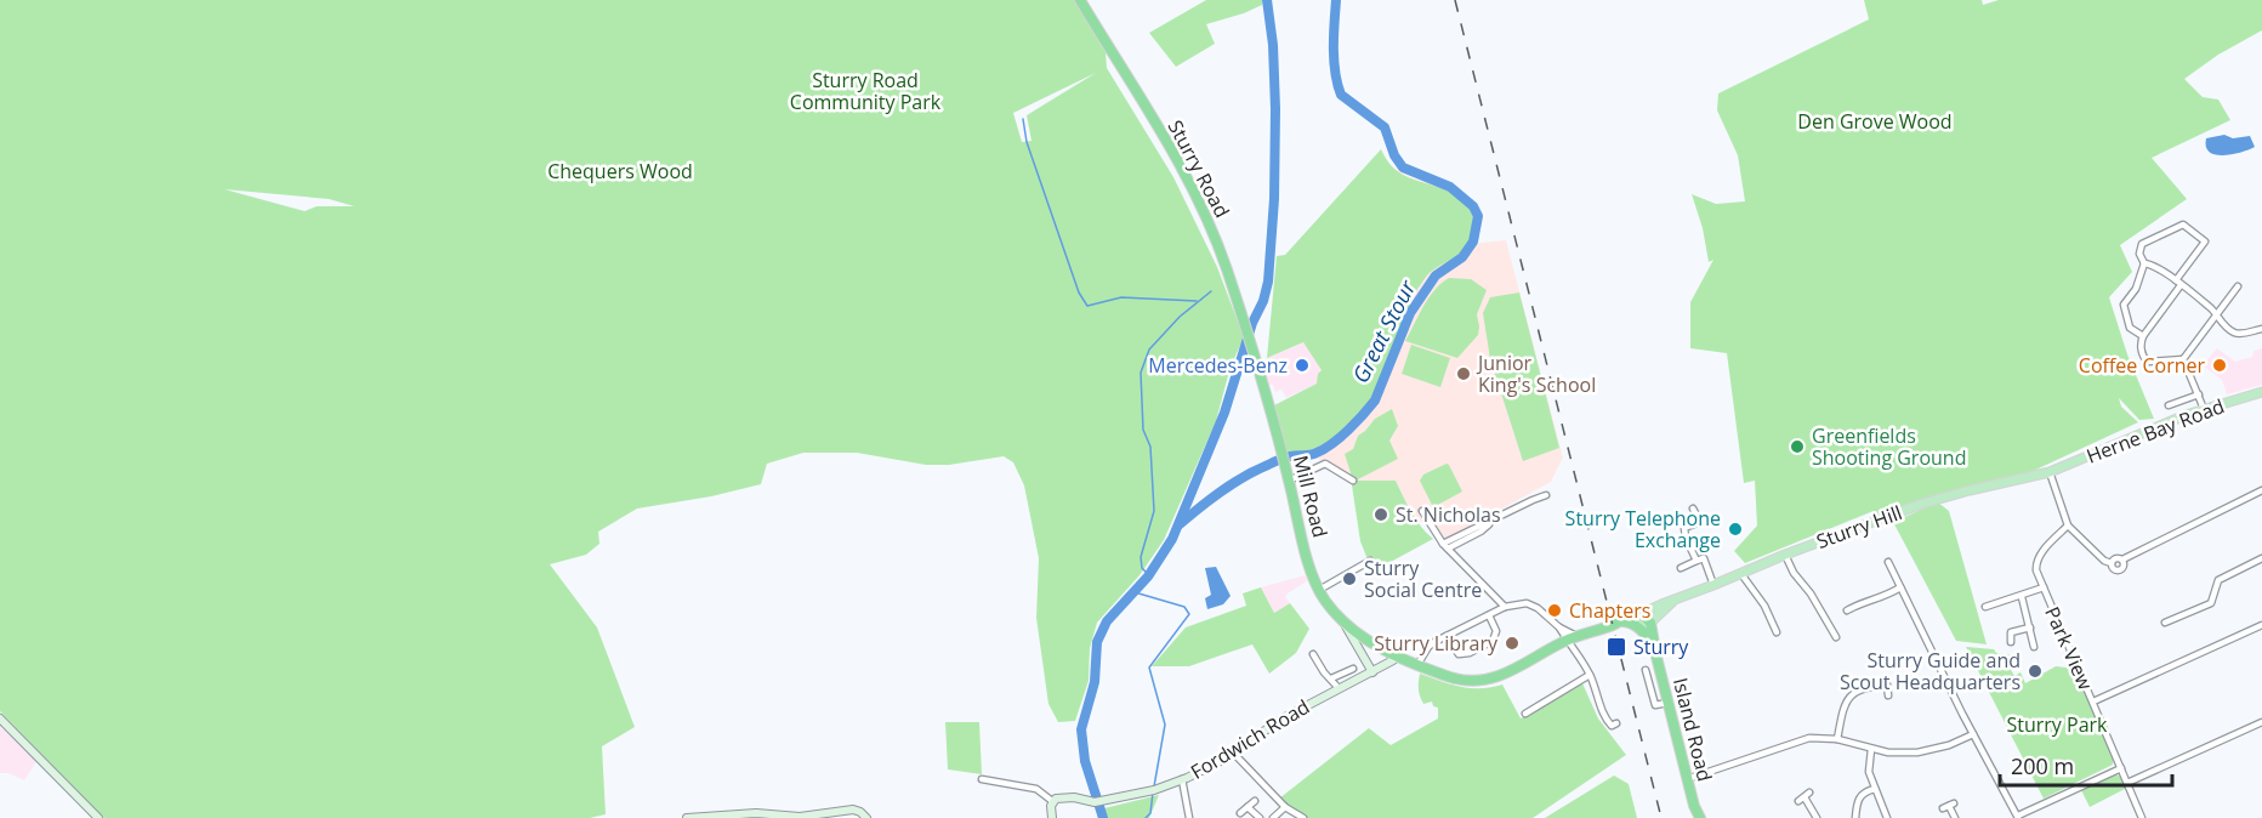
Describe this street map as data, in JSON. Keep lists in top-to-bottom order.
{
  "streets": {
    "highway": ["Sturry Road", "Mill Road", "Island Road"],
    "main road": ["Herne Bay Road", "Sturry Hill"],
    "street": ["Park View", "Fordwich Road"]
  },
  "crossings": [
    ["Sturry Road", "Mill Road"],
    ["Herne Bay Road", "Sturry Hill"],
    ["Sturry Hill", "Island Road"]
  ],
  "water": ["Great Stour"],
  "parks": [
    "Sturry Road Community Park",
    "Den Grove Wood",
    "Chequers Wood",
    "Sturry Park"
  ],
  "places": {
    "other": [
      "Mercedes-Benz",
      "Coffee Corner",
      "Junior King's School",
      "Greenfields Shooting Ground",
      "St. Nicholas",
      "Sturry Telephone Exchange",
      "Sturry Social Centre",
      "Chapters",
      "Sturry Library",
      "Sturry Guide and Scout Headquarters"
    ],
    "transit": ["Sturry"]
  },
  "scale_bar": "200 m"
}
